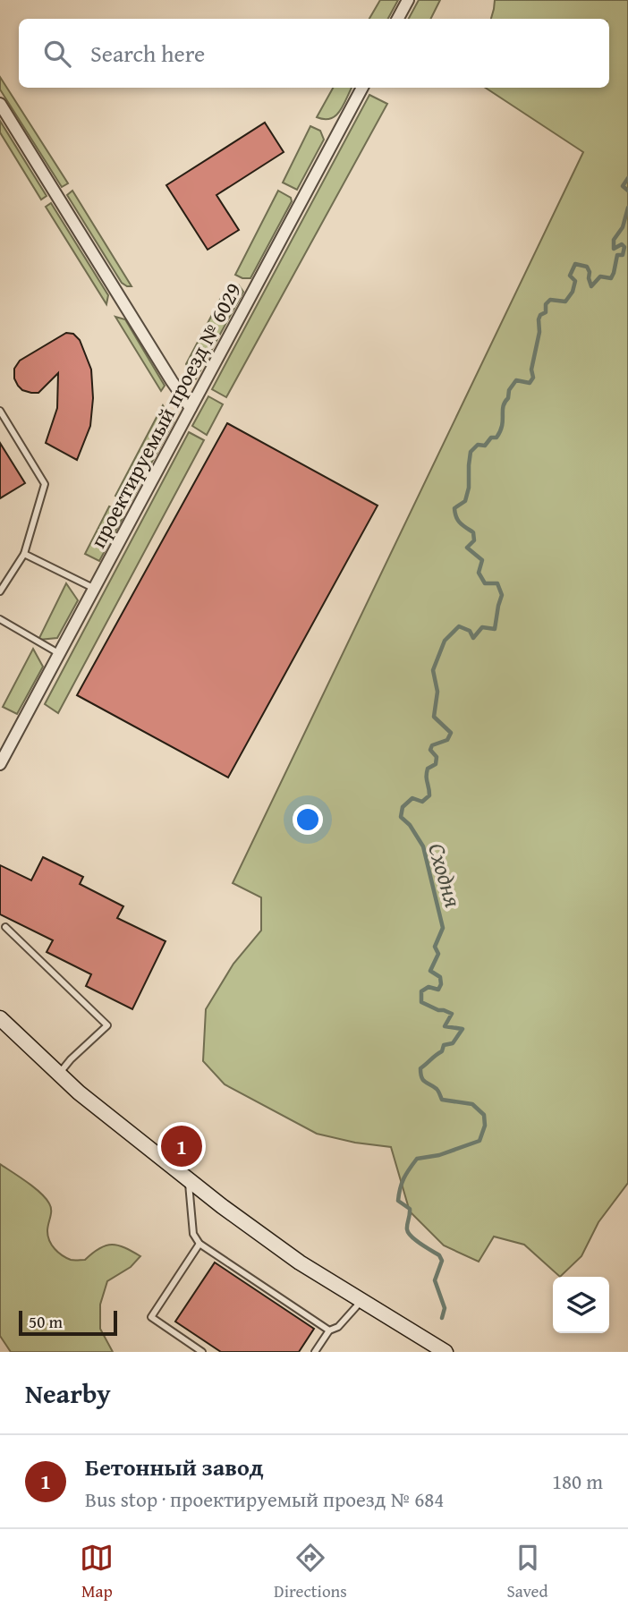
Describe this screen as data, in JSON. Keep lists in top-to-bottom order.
{
  "streets": {
    "street": ["проектируемый проезд № 6029"]
  },
  "water": ["Сходня"],
  "scale_bar": "50 m",
  "page": {
    "search": "Search here",
    "pins": "1",
    "scale": "50 m",
    "heading": "Nearby",
    "list": [
      {
        "mark": "1",
        "name": "Бетонный завод",
        "note": "Bus stop · проектируемый проезд № 684",
        "value": "180 m"
      }
    ],
    "nav": ["Map", "Directions", "Saved"]
  }
}
